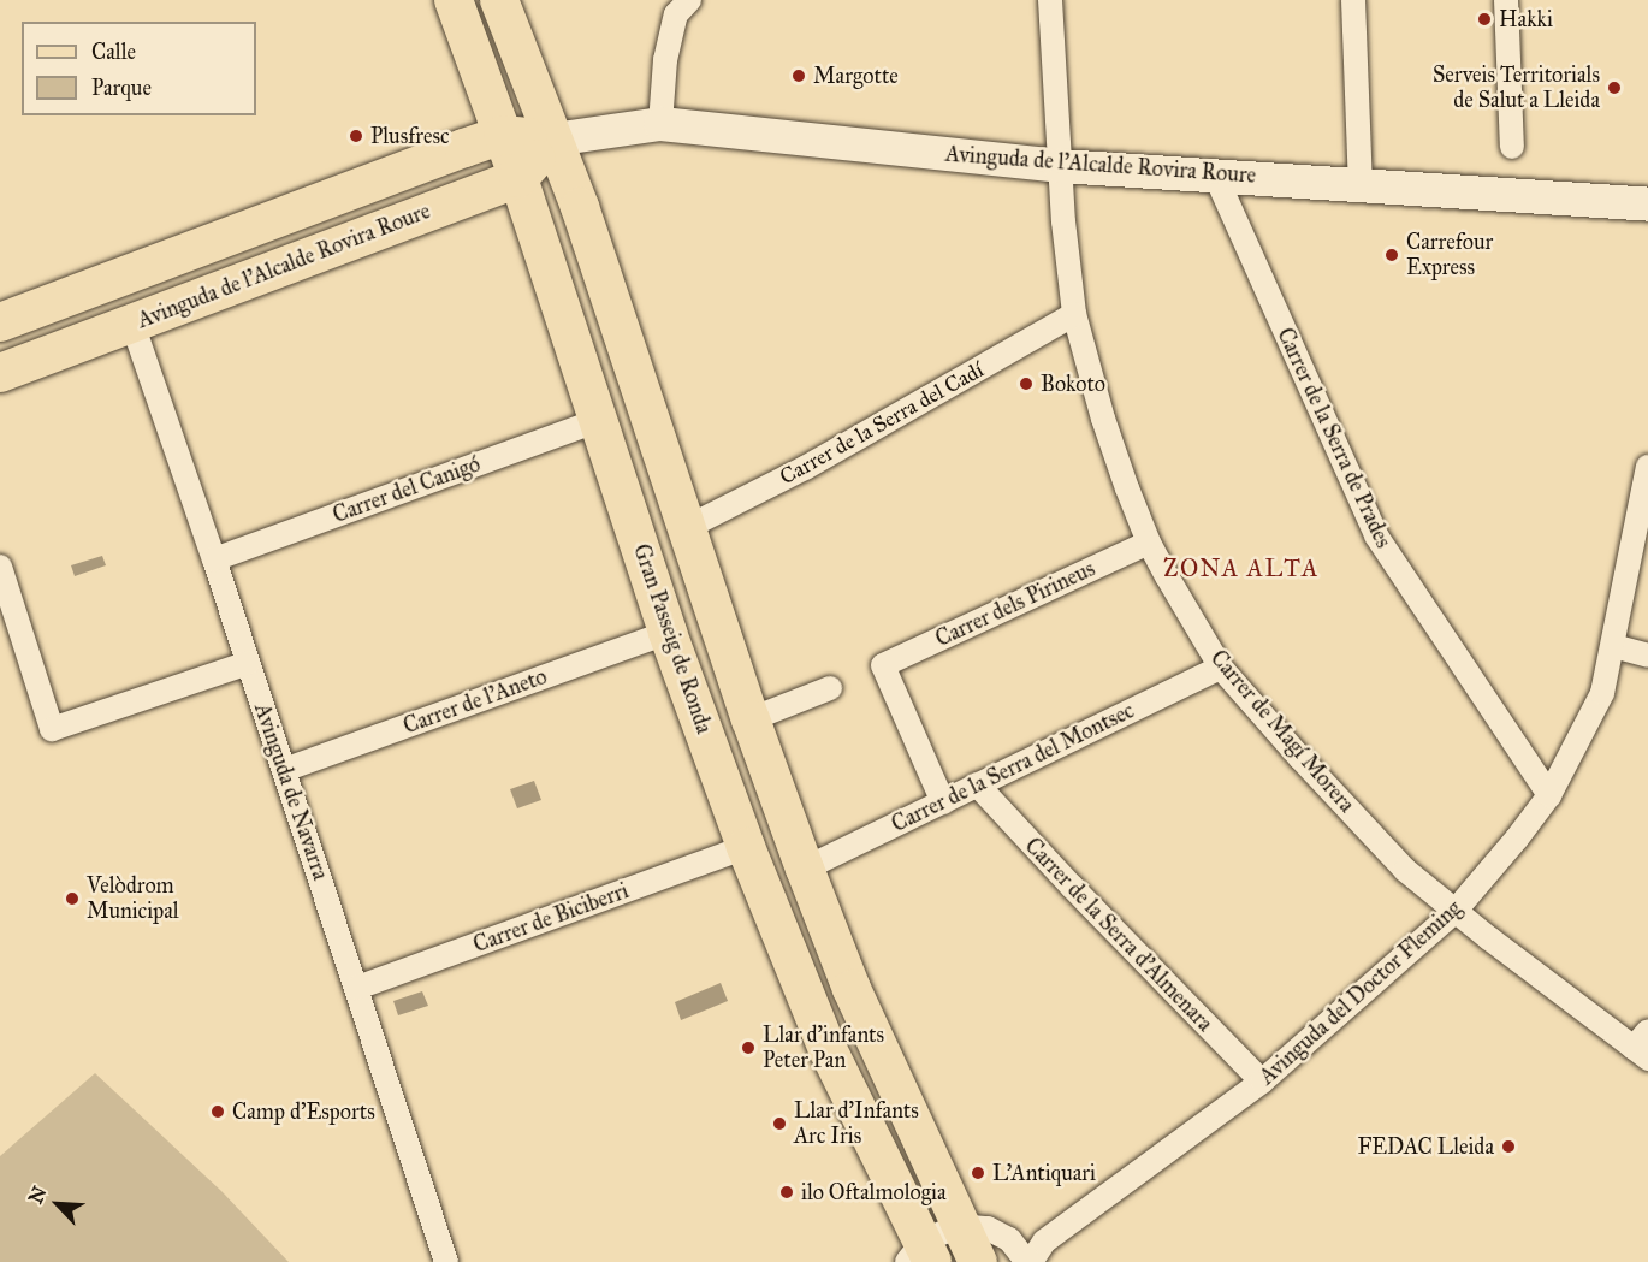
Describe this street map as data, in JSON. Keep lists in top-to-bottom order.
{
  "streets": {
    "main road": ["Avinguda de l'Alcalde Rovira Roure", "Gran Passeig de Ronda"],
    "street": [
      "Carrer de la Serra del Cadí",
      "Carrer de la Serra de Prades",
      "Carrer del Canigó",
      "Carrer dels Pirineus",
      "Carrer de l'Aneto",
      "Carrer de Magí Morera",
      "Carrer de la Serra del Montsec",
      "Avinguda de Navarra",
      "Carrer de Biciberri",
      "Carrer de la Serra d'Almenara",
      "Avinguda del Doctor Fleming"
    ]
  },
  "crossings": [
    ["Avinguda de l'Alcalde Rovira Roure", "Carrer de la Serra de Prades"],
    ["Avinguda de l'Alcalde Rovira Roure", "Gran Passeig de Ronda"],
    ["Avinguda de l'Alcalde Rovira Roure", "Carrer de Magí Morera"],
    ["Avinguda de l'Alcalde Rovira Roure", "Avinguda de Navarra"],
    ["Carrer de la Serra del Cadí", "Carrer de Magí Morera"],
    ["Carrer de la Serra de Prades", "Avinguda del Doctor Fleming"],
    ["Carrer del Canigó", "Gran Passeig de Ronda"],
    ["Carrer del Canigó", "Avinguda de Navarra"],
    ["Carrer dels Pirineus", "Carrer de Magí Morera"],
    ["Carrer dels Pirineus", "Carrer de la Serra del Montsec"],
    ["Gran Passeig de Ronda", "Carrer de l'Aneto"],
    ["Gran Passeig de Ronda", "Carrer de Biciberri"],
    ["Carrer de l'Aneto", "Avinguda de Navarra"],
    ["Carrer de Magí Morera", "Carrer de la Serra del Montsec"],
    ["Carrer de Magí Morera", "Avinguda del Doctor Fleming"],
    ["Carrer de la Serra del Montsec", "Carrer de la Serra d'Almenara"],
    ["Avinguda de Navarra", "Carrer de Biciberri"],
    ["Carrer de la Serra d'Almenara", "Avinguda del Doctor Fleming"]
  ],
  "districts": ["ZONA ALTA"],
  "places": [
    "Hakki",
    "Margotte",
    "Serveis Territorials de Salut a Lleida",
    "Plusfresc",
    "Carrefour Express",
    "Bokoto",
    "Velòdrom Municipal",
    "Llar d'infants Peter Pan",
    "Camp d'Esports",
    "Llar d'Infants Arc Iris",
    "FEDAC Lleida",
    "L'Antiquari",
    "ilo Oftalmologia"
  ],
  "legend": ["Calle", "Parque"],
  "north": "top left"
}
